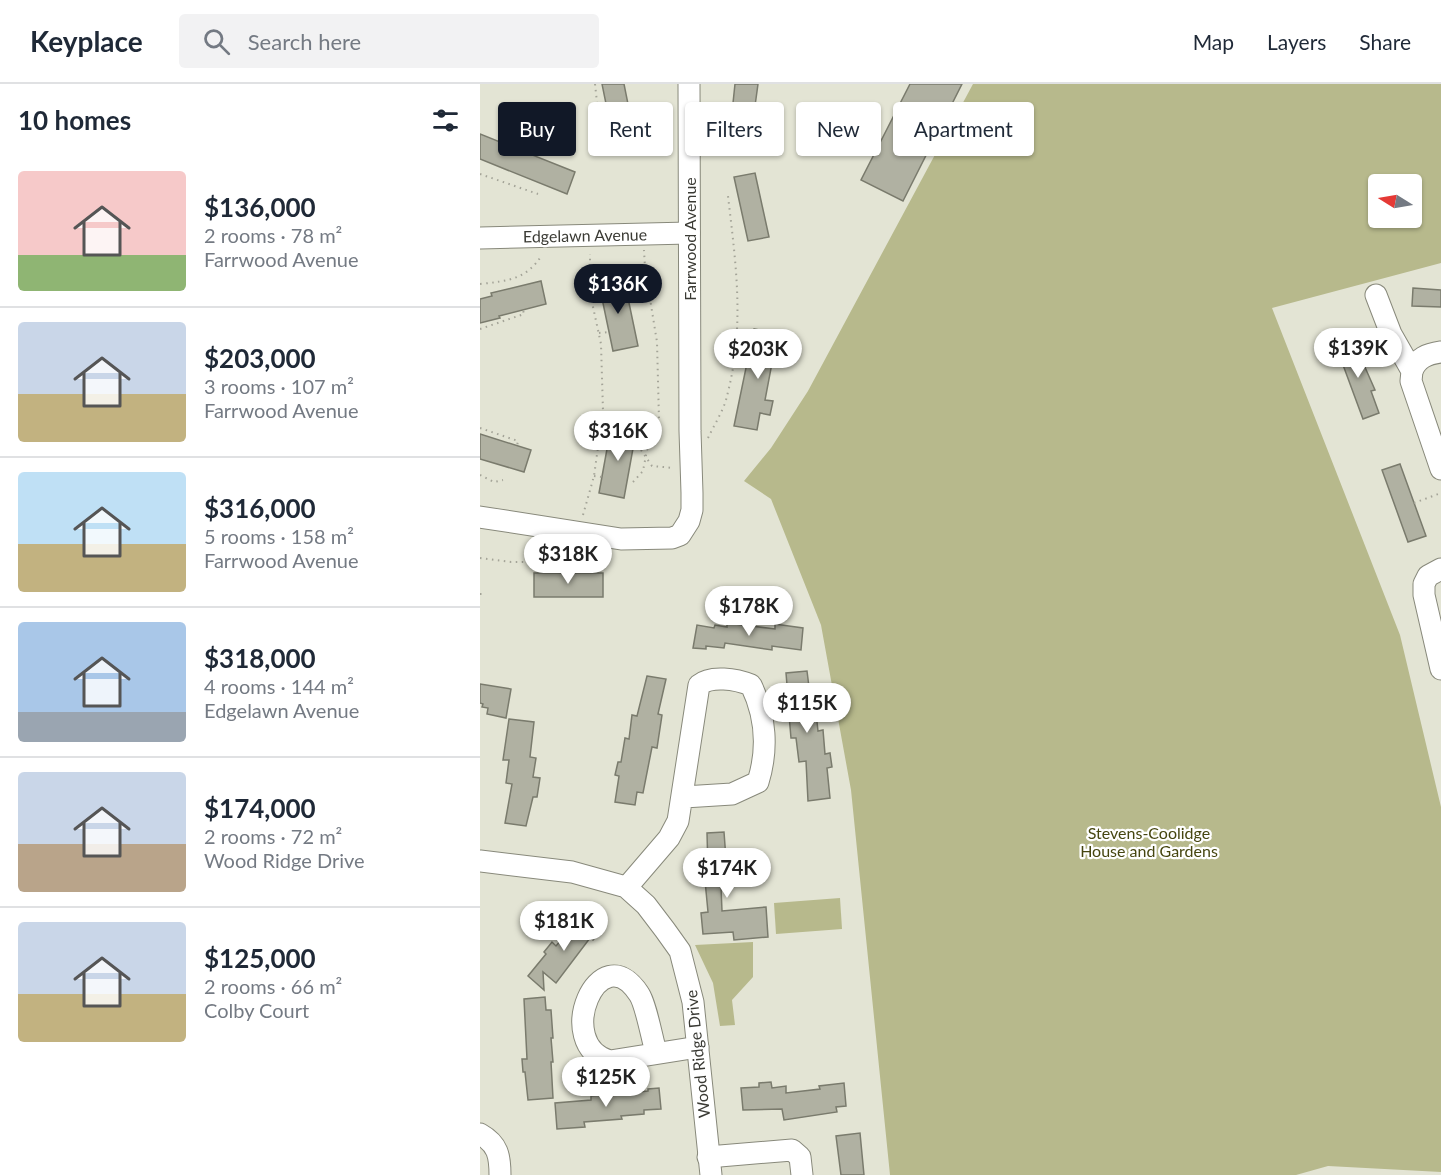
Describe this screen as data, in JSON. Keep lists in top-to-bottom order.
{
  "streets": {
    "street": ["Edgelawn Avenue", "Farrwood Avenue", "Wood Ridge Drive"]
  },
  "crossings": [
    ["Edgelawn Avenue", "Farrwood Avenue"]
  ],
  "parks": ["Stevens-Coolidge House and Gardens"],
  "north": "left",
  "page": {
    "header": "Keyplace",
    "search": "Search here",
    "nav": ["Map", "Layers", "Share"],
    "heading": "10 homes",
    "chip": [
      "Buy",
      "Rent",
      "Filters",
      "New",
      "Apartment"
    ],
    "list": [
      {
        "name": "$136,000",
        "note": "2 rooms · 78 m² · Farrwood Avenue"
      },
      {
        "name": "$203,000",
        "note": "3 rooms · 107 m² · Farrwood Avenue"
      },
      {
        "name": "$316,000",
        "note": "5 rooms · 158 m² · Farrwood Avenue"
      },
      {
        "name": "$318,000",
        "note": "4 rooms · 144 m² · Edgelawn Avenue"
      },
      {
        "name": "$174,000",
        "note": "2 rooms · 72 m² · Wood Ridge Drive"
      },
      {
        "name": "$125,000",
        "note": "2 rooms · 66 m² · Colby Court"
      }
    ],
    "price": [
      "$136K",
      "$139K",
      "$203K",
      "$316K",
      "$318K",
      "$178K",
      "$115K",
      "$174K",
      "$181K",
      "$125K"
    ]
  }
}
